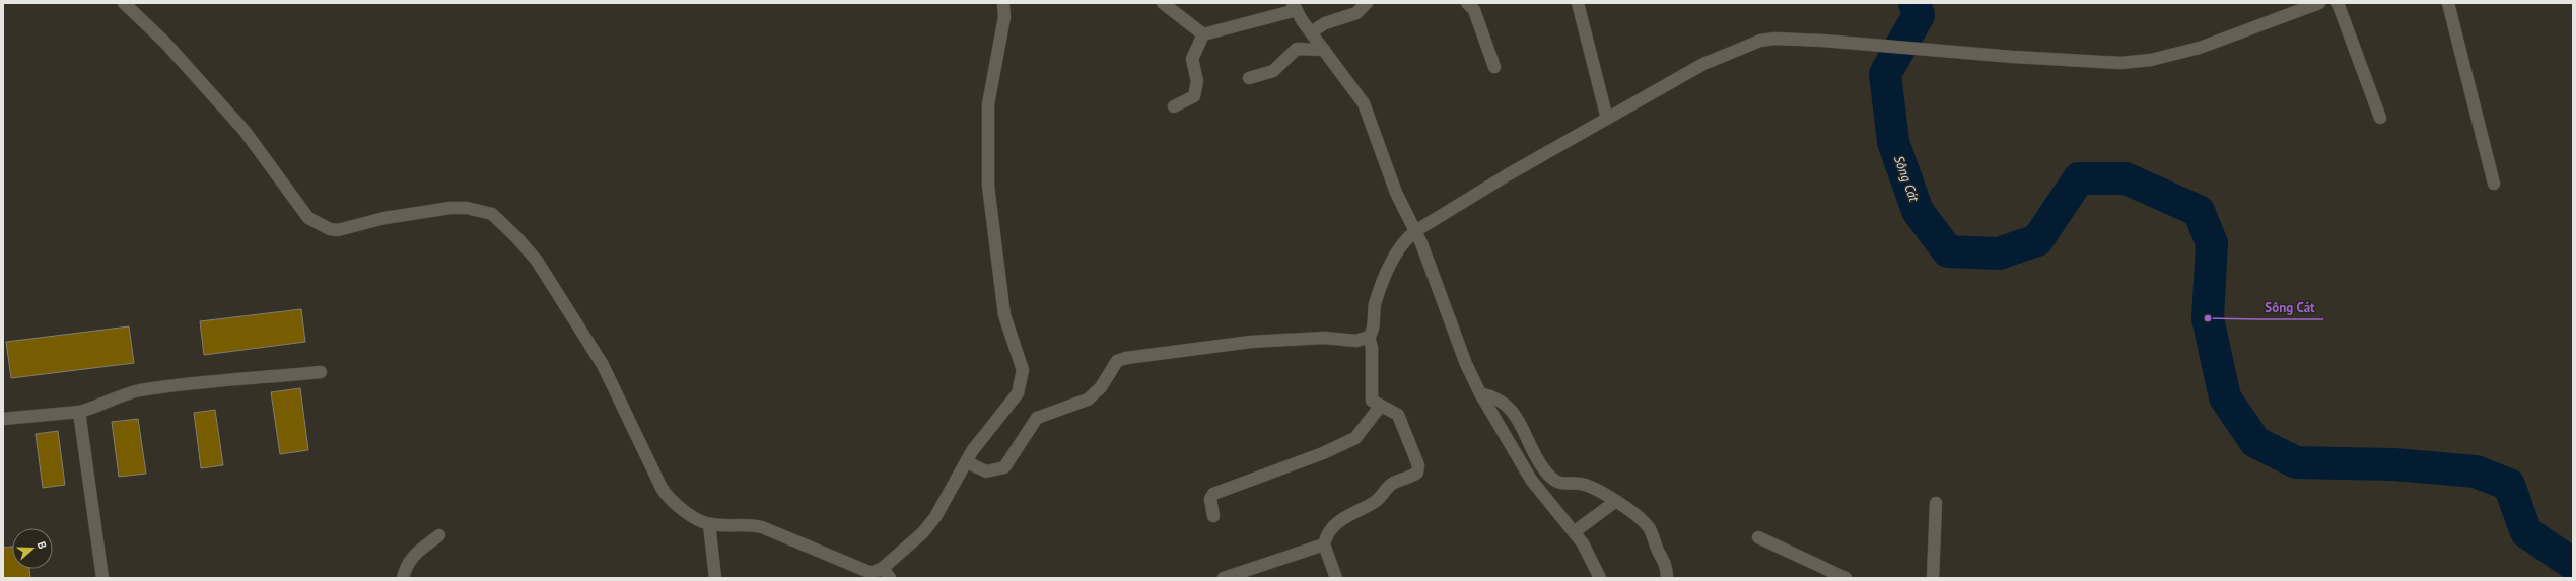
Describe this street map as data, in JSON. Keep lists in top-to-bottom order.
{
  "water": ["Sông Cát"],
  "places": ["Sông Cát"],
  "north": "right"
}
